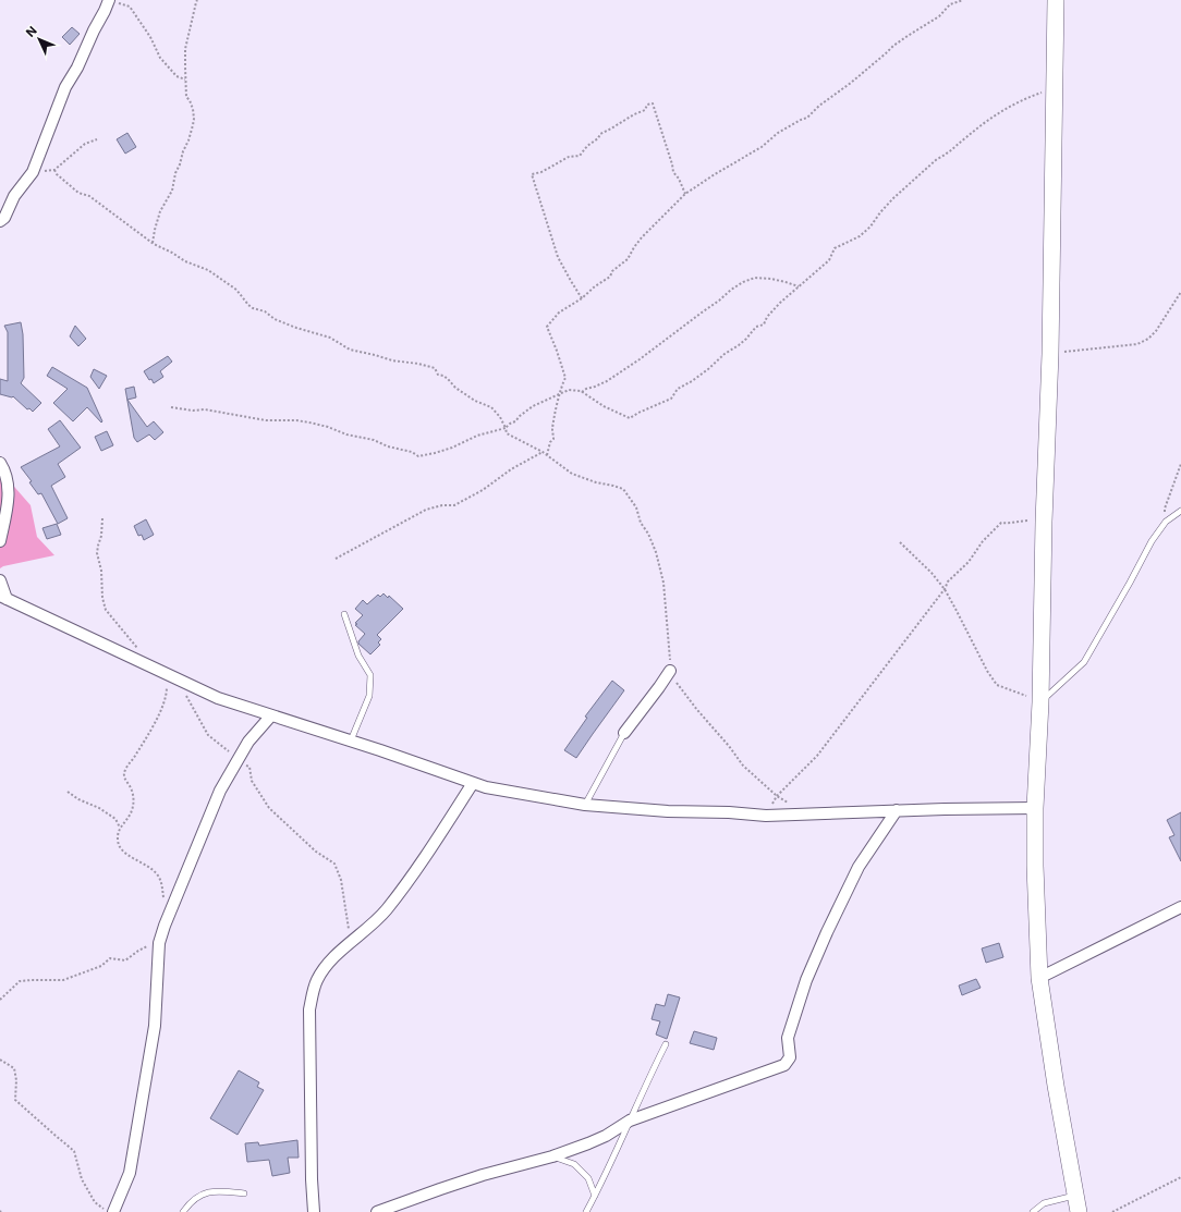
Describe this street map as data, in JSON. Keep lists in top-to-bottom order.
{
  "north": "top left"
}
